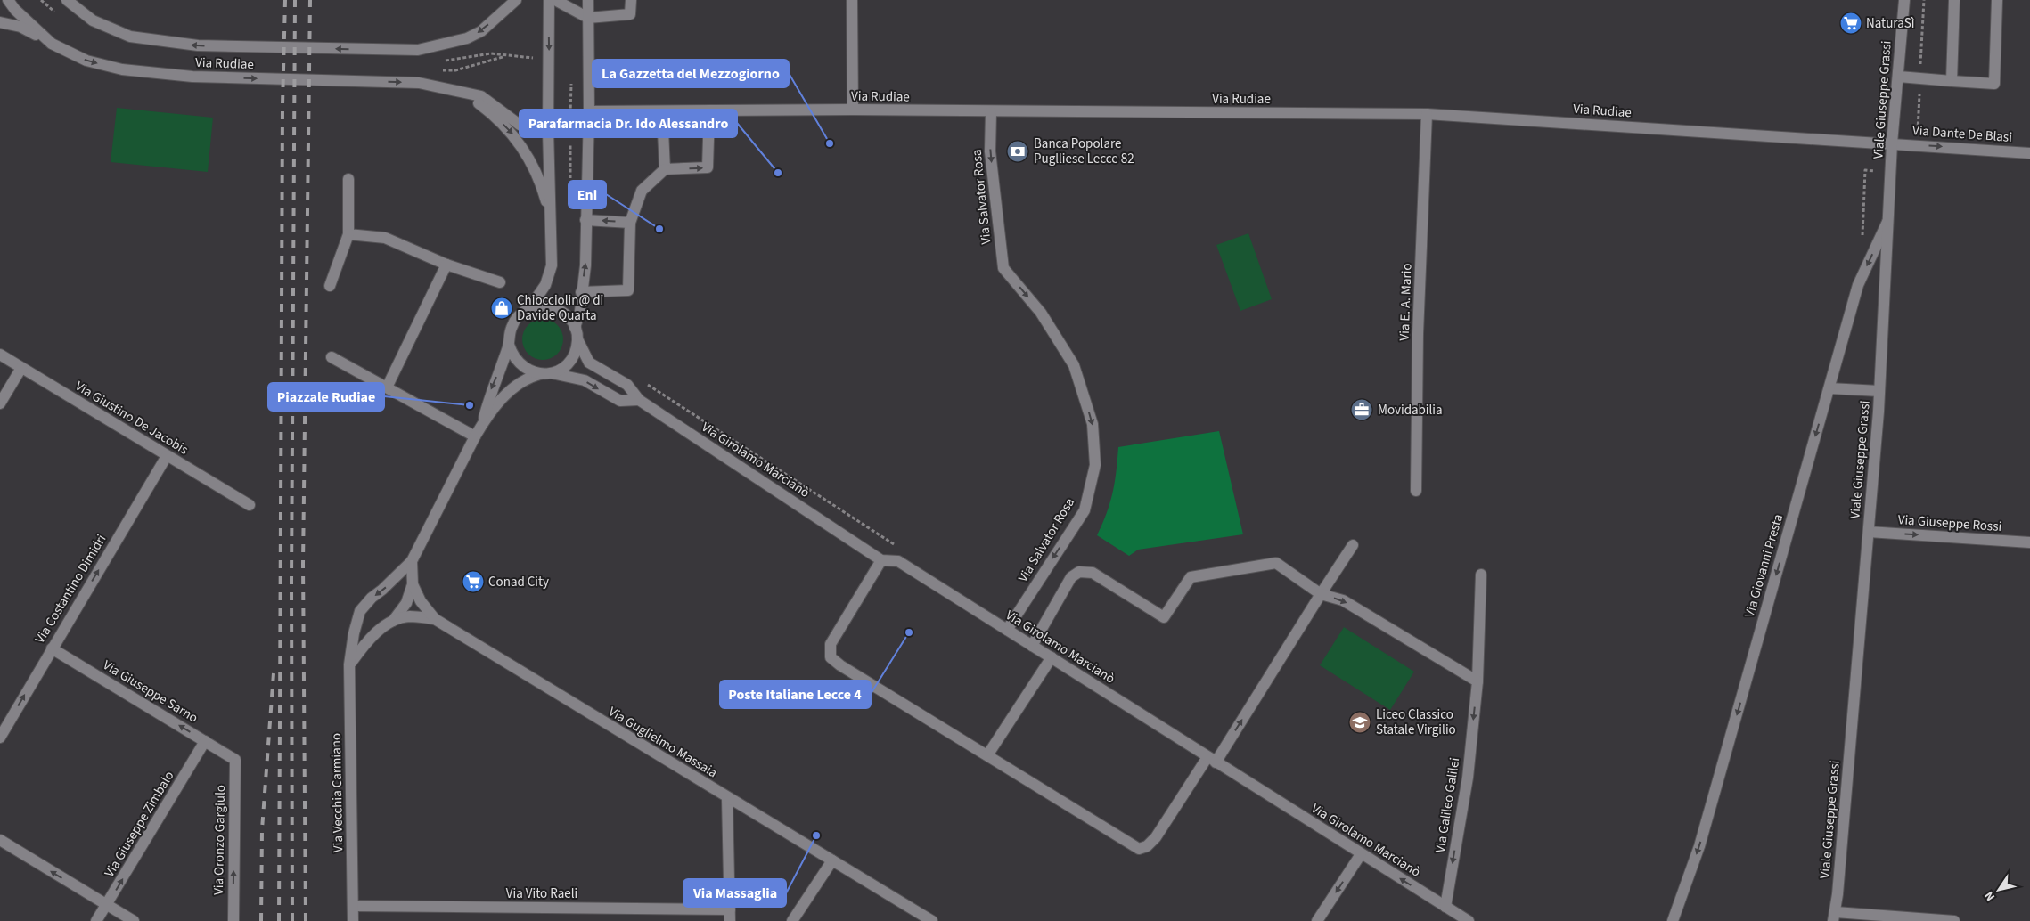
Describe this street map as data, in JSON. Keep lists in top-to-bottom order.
{
  "streets": {
    "street": [
      "Via Rudiae",
      "Viale Giuseppe Grassi",
      "Via Dante De Blasi",
      "Via Salvator Rosa",
      "Via E. A. Mario",
      "Via Giustino De Jacobis",
      "Via Girolamo Marcianò",
      "Via Giuseppe Rossi",
      "Via Giovanni Presta",
      "Via Costantino Dimidri",
      "Via Giuseppe Sarno",
      "Via Guglielmo Massaia",
      "Via Vecchia Carmiano",
      "Via Galileo Galilei",
      "Via Giuseppe Zimbalo",
      "Via Oronzo Gargiulo",
      "Via Vito Raeli"
    ]
  },
  "crossings": [
    ["Via Rudiae", "Viale Giuseppe Grassi"],
    ["Via Rudiae", "Via Dante De Blasi"],
    ["Via Rudiae", "Via Salvator Rosa"],
    ["Via Rudiae", "Via E. A. Mario"],
    ["Viale Giuseppe Grassi", "Via Dante De Blasi"],
    ["Viale Giuseppe Grassi", "Via Giuseppe Rossi"],
    ["Viale Giuseppe Grassi", "Via Giovanni Presta"],
    ["Via Salvator Rosa", "Via Girolamo Marcianò"],
    ["Via Giustino De Jacobis", "Via Costantino Dimidri"],
    ["Via Girolamo Marcianò", "Via Galileo Galilei"],
    ["Via Costantino Dimidri", "Via Giuseppe Sarno"],
    ["Via Giuseppe Sarno", "Via Giuseppe Zimbalo"],
    ["Via Giuseppe Sarno", "Via Oronzo Gargiulo"],
    ["Via Guglielmo Massaia", "Via Vecchia Carmiano"],
    ["Via Vecchia Carmiano", "Via Vito Raeli"]
  ],
  "one_way": [
    "Via Salvator Rosa",
    "Via Giuseppe Rossi",
    "Via Giovanni Presta",
    "Via Costantino Dimidri",
    "Via Giuseppe Sarno",
    "Via Galileo Galilei",
    "Via Giuseppe Zimbalo",
    "Via Oronzo Gargiulo"
  ],
  "places": {
    "supermarket": ["NaturaSì", "Conad City"],
    "other": [
      "La Gazzetta del Mezzogiorno",
      "Parafarmacia Dr. Ido Alessandro",
      "Eni",
      "Piazzale Rudiae",
      "Poste Italiane Lecce 4",
      "Via Massaglia"
    ],
    "bank": ["Banca Popolare Puglliese Lecce 82"],
    "shop": ["Chiocciolin@ di Davide Quarta"],
    "office": ["Movidabilia"],
    "school or university": ["Liceo Classico Statale Virgilio"]
  },
  "north": "bottom left"
}
